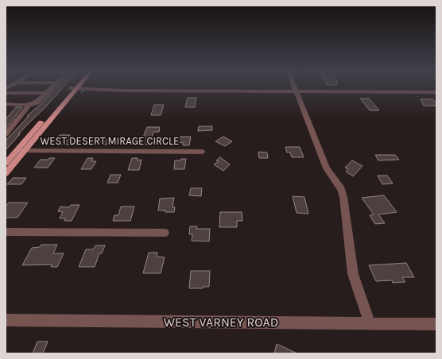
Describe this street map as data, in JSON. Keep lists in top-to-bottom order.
{
  "streets": {
    "street": ["WEST DESERT MIRAGE CIRCLE", "WEST VARNEY ROAD"]
  }
}
